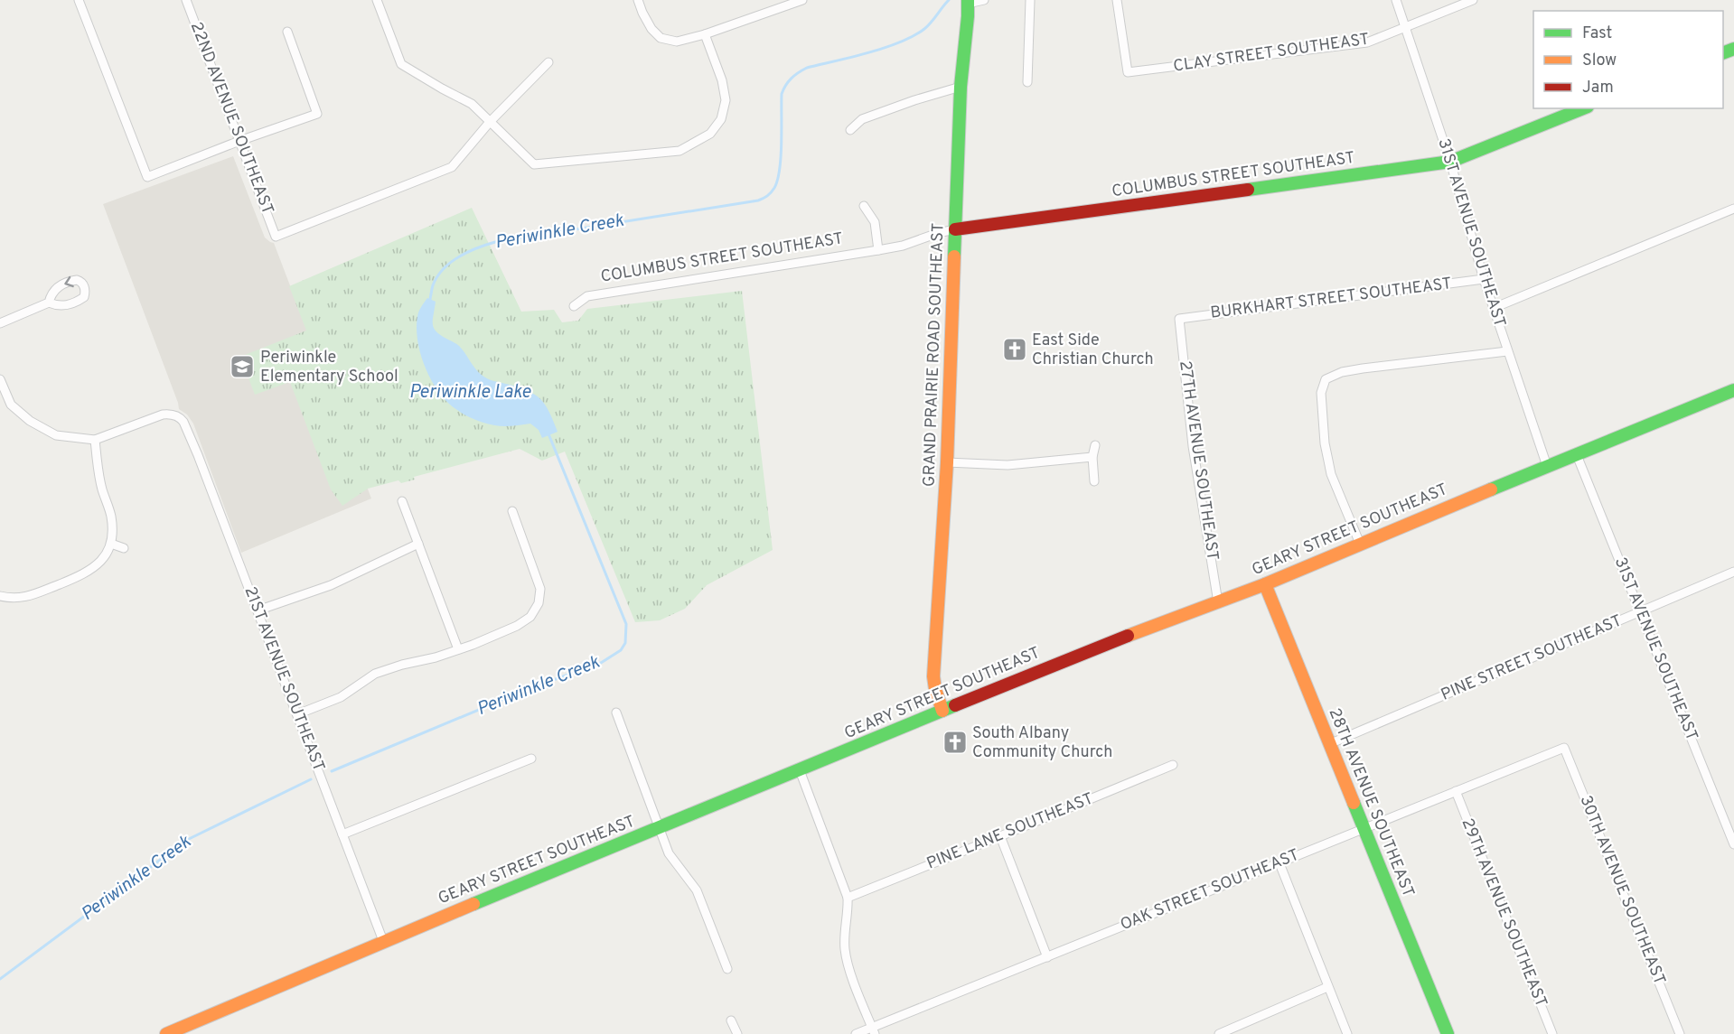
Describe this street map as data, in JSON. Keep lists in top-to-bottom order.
{
  "streets": {
    "main road": [
      "COLUMBUS STREET SOUTHEAST",
      "GRAND PRAIRIE ROAD SOUTHEAST",
      "GEARY STREET SOUTHEAST",
      "28TH AVENUE SOUTHEAST"
    ],
    "street": [
      "CLAY STREET SOUTHEAST",
      "22ND AVENUE SOUTHEAST",
      "31ST AVENUE SOUTHEAST",
      "BURKHART STREET SOUTHEAST",
      "27TH AVENUE SOUTHEAST",
      "PINE STREET SOUTHEAST",
      "21ST AVENUE SOUTHEAST",
      "PINE LANE SOUTHEAST",
      "OAK STREET SOUTHEAST",
      "30TH AVENUE SOUTHEAST",
      "29TH AVENUE SOUTHEAST"
    ]
  },
  "crossings": [
    ["CLAY STREET SOUTHEAST", "31ST AVENUE SOUTHEAST"],
    ["COLUMBUS STREET SOUTHEAST", "31ST AVENUE SOUTHEAST"],
    ["COLUMBUS STREET SOUTHEAST", "GRAND PRAIRIE ROAD SOUTHEAST"],
    ["31ST AVENUE SOUTHEAST", "BURKHART STREET SOUTHEAST"],
    ["31ST AVENUE SOUTHEAST", "GEARY STREET SOUTHEAST"],
    ["31ST AVENUE SOUTHEAST", "PINE STREET SOUTHEAST"],
    ["BURKHART STREET SOUTHEAST", "27TH AVENUE SOUTHEAST"],
    ["GRAND PRAIRIE ROAD SOUTHEAST", "GEARY STREET SOUTHEAST"],
    ["27TH AVENUE SOUTHEAST", "GEARY STREET SOUTHEAST"],
    ["GEARY STREET SOUTHEAST", "21ST AVENUE SOUTHEAST"],
    ["GEARY STREET SOUTHEAST", "28TH AVENUE SOUTHEAST"],
    ["PINE STREET SOUTHEAST", "28TH AVENUE SOUTHEAST"],
    ["28TH AVENUE SOUTHEAST", "OAK STREET SOUTHEAST"],
    ["OAK STREET SOUTHEAST", "30TH AVENUE SOUTHEAST"],
    ["OAK STREET SOUTHEAST", "29TH AVENUE SOUTHEAST"]
  ],
  "water": ["Periwinkle Creek", "Periwinkle Lake"],
  "places": {
    "church": ["East Side Christian Church", "South Albany Community Church"],
    "school or university": ["Periwinkle Elementary School"]
  },
  "legend": ["Fast", "Slow", "Jam"]
}
